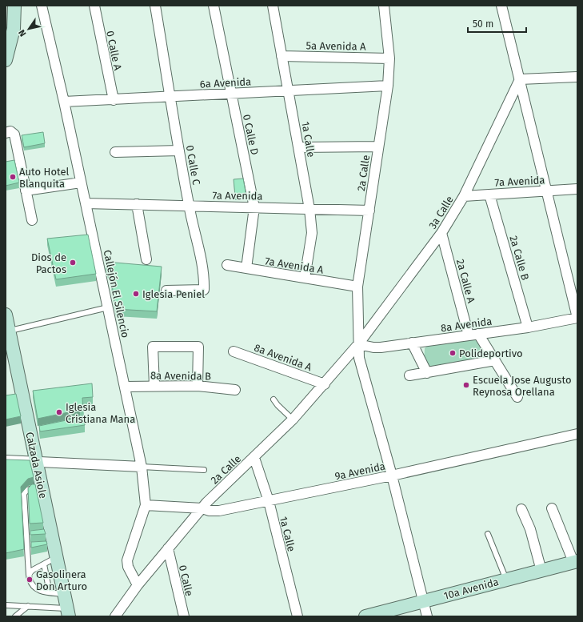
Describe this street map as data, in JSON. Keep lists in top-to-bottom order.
{
  "streets": {
    "main road": ["Calzada Asiole", "10a Avenida"],
    "street": [
      "5a Avenida A",
      "0 Calle A",
      "6a Avenida",
      "0 Calle D",
      "1a Calle",
      "0 Calle C",
      "2a Calle",
      "7a Avenida",
      "3a Calle",
      "2a Calle B",
      "7a Avenida A",
      "2a Calle A",
      "Callejón El Silencio",
      "8a Avenida",
      "8a Avenida A",
      "8a Avenida B",
      "9a Avenida",
      "0 Calle"
    ]
  },
  "crossings": [
    ["5a Avenida A", "1a Calle"],
    ["5a Avenida A", "2a Calle"],
    ["0 Calle A", "6a Avenida"],
    ["6a Avenida", "0 Calle D"],
    ["6a Avenida", "1a Calle"],
    ["6a Avenida", "0 Calle C"],
    ["6a Avenida", "2a Calle"],
    ["6a Avenida", "Callejón El Silencio"],
    ["0 Calle D", "7a Avenida"],
    ["0 Calle D", "7a Avenida A"],
    ["1a Calle", "2a Calle"],
    ["1a Calle", "7a Avenida"],
    ["1a Calle", "7a Avenida A"],
    ["1a Calle", "9a Avenida"],
    ["0 Calle C", "7a Avenida"],
    ["2a Calle", "7a Avenida"],
    ["2a Calle", "3a Calle"],
    ["2a Calle", "7a Avenida A"],
    ["2a Calle", "Callejón El Silencio"],
    ["2a Calle", "8a Avenida"],
    ["2a Calle", "8a Avenida A"],
    ["2a Calle", "9a Avenida"],
    ["2a Calle", "0 Calle"],
    ["2a Calle", "10a Avenida"],
    ["7a Avenida", "3a Calle"],
    ["7a Avenida", "2a Calle B"],
    ["7a Avenida", "Callejón El Silencio"],
    ["3a Calle", "2a Calle A"],
    ["3a Calle", "8a Avenida"],
    ["2a Calle B", "8a Avenida"],
    ["2a Calle A", "8a Avenida"],
    ["Callejón El Silencio", "8a Avenida B"],
    ["Callejón El Silencio", "9a Avenida"]
  ],
  "places": [
    "Auto Hotel Blanquita",
    "Dios de Pactos",
    "Iglesia Peniel",
    "Polideportivo",
    "Escuela Jose Augusto Reynosa Orellana",
    "Iglesia Cristiana Mana",
    "Gasolinera Don Arturo"
  ],
  "scale_bar": "50 m",
  "north": "bottom left"
}
